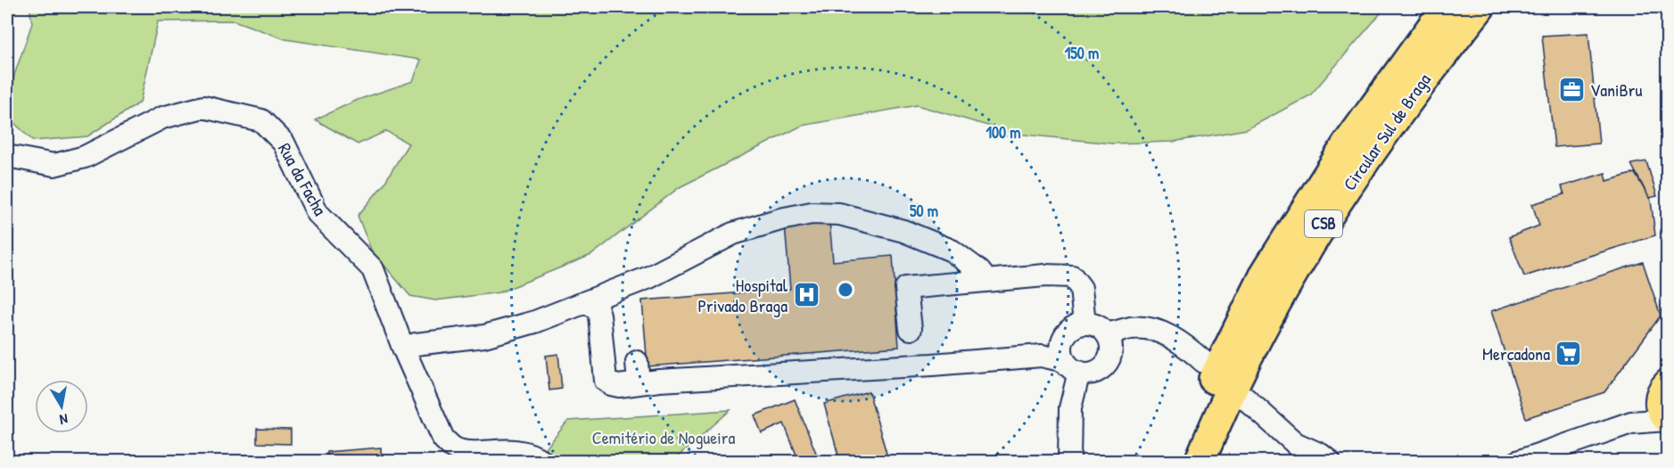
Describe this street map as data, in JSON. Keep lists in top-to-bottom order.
{
  "streets": {
    "highway": ["Circular Sul de Braga", "CSB"],
    "street": ["Rua da Facha"]
  },
  "parks": ["Cemitério de Nogueira"],
  "places": {
    "office": ["VaniBru"],
    "hospital": ["Hospital Privado Braga"],
    "supermarket": ["Mercadona"]
  },
  "north": "bottom",
  "rings": ["150 m", "100 m", "50 m"]
}
